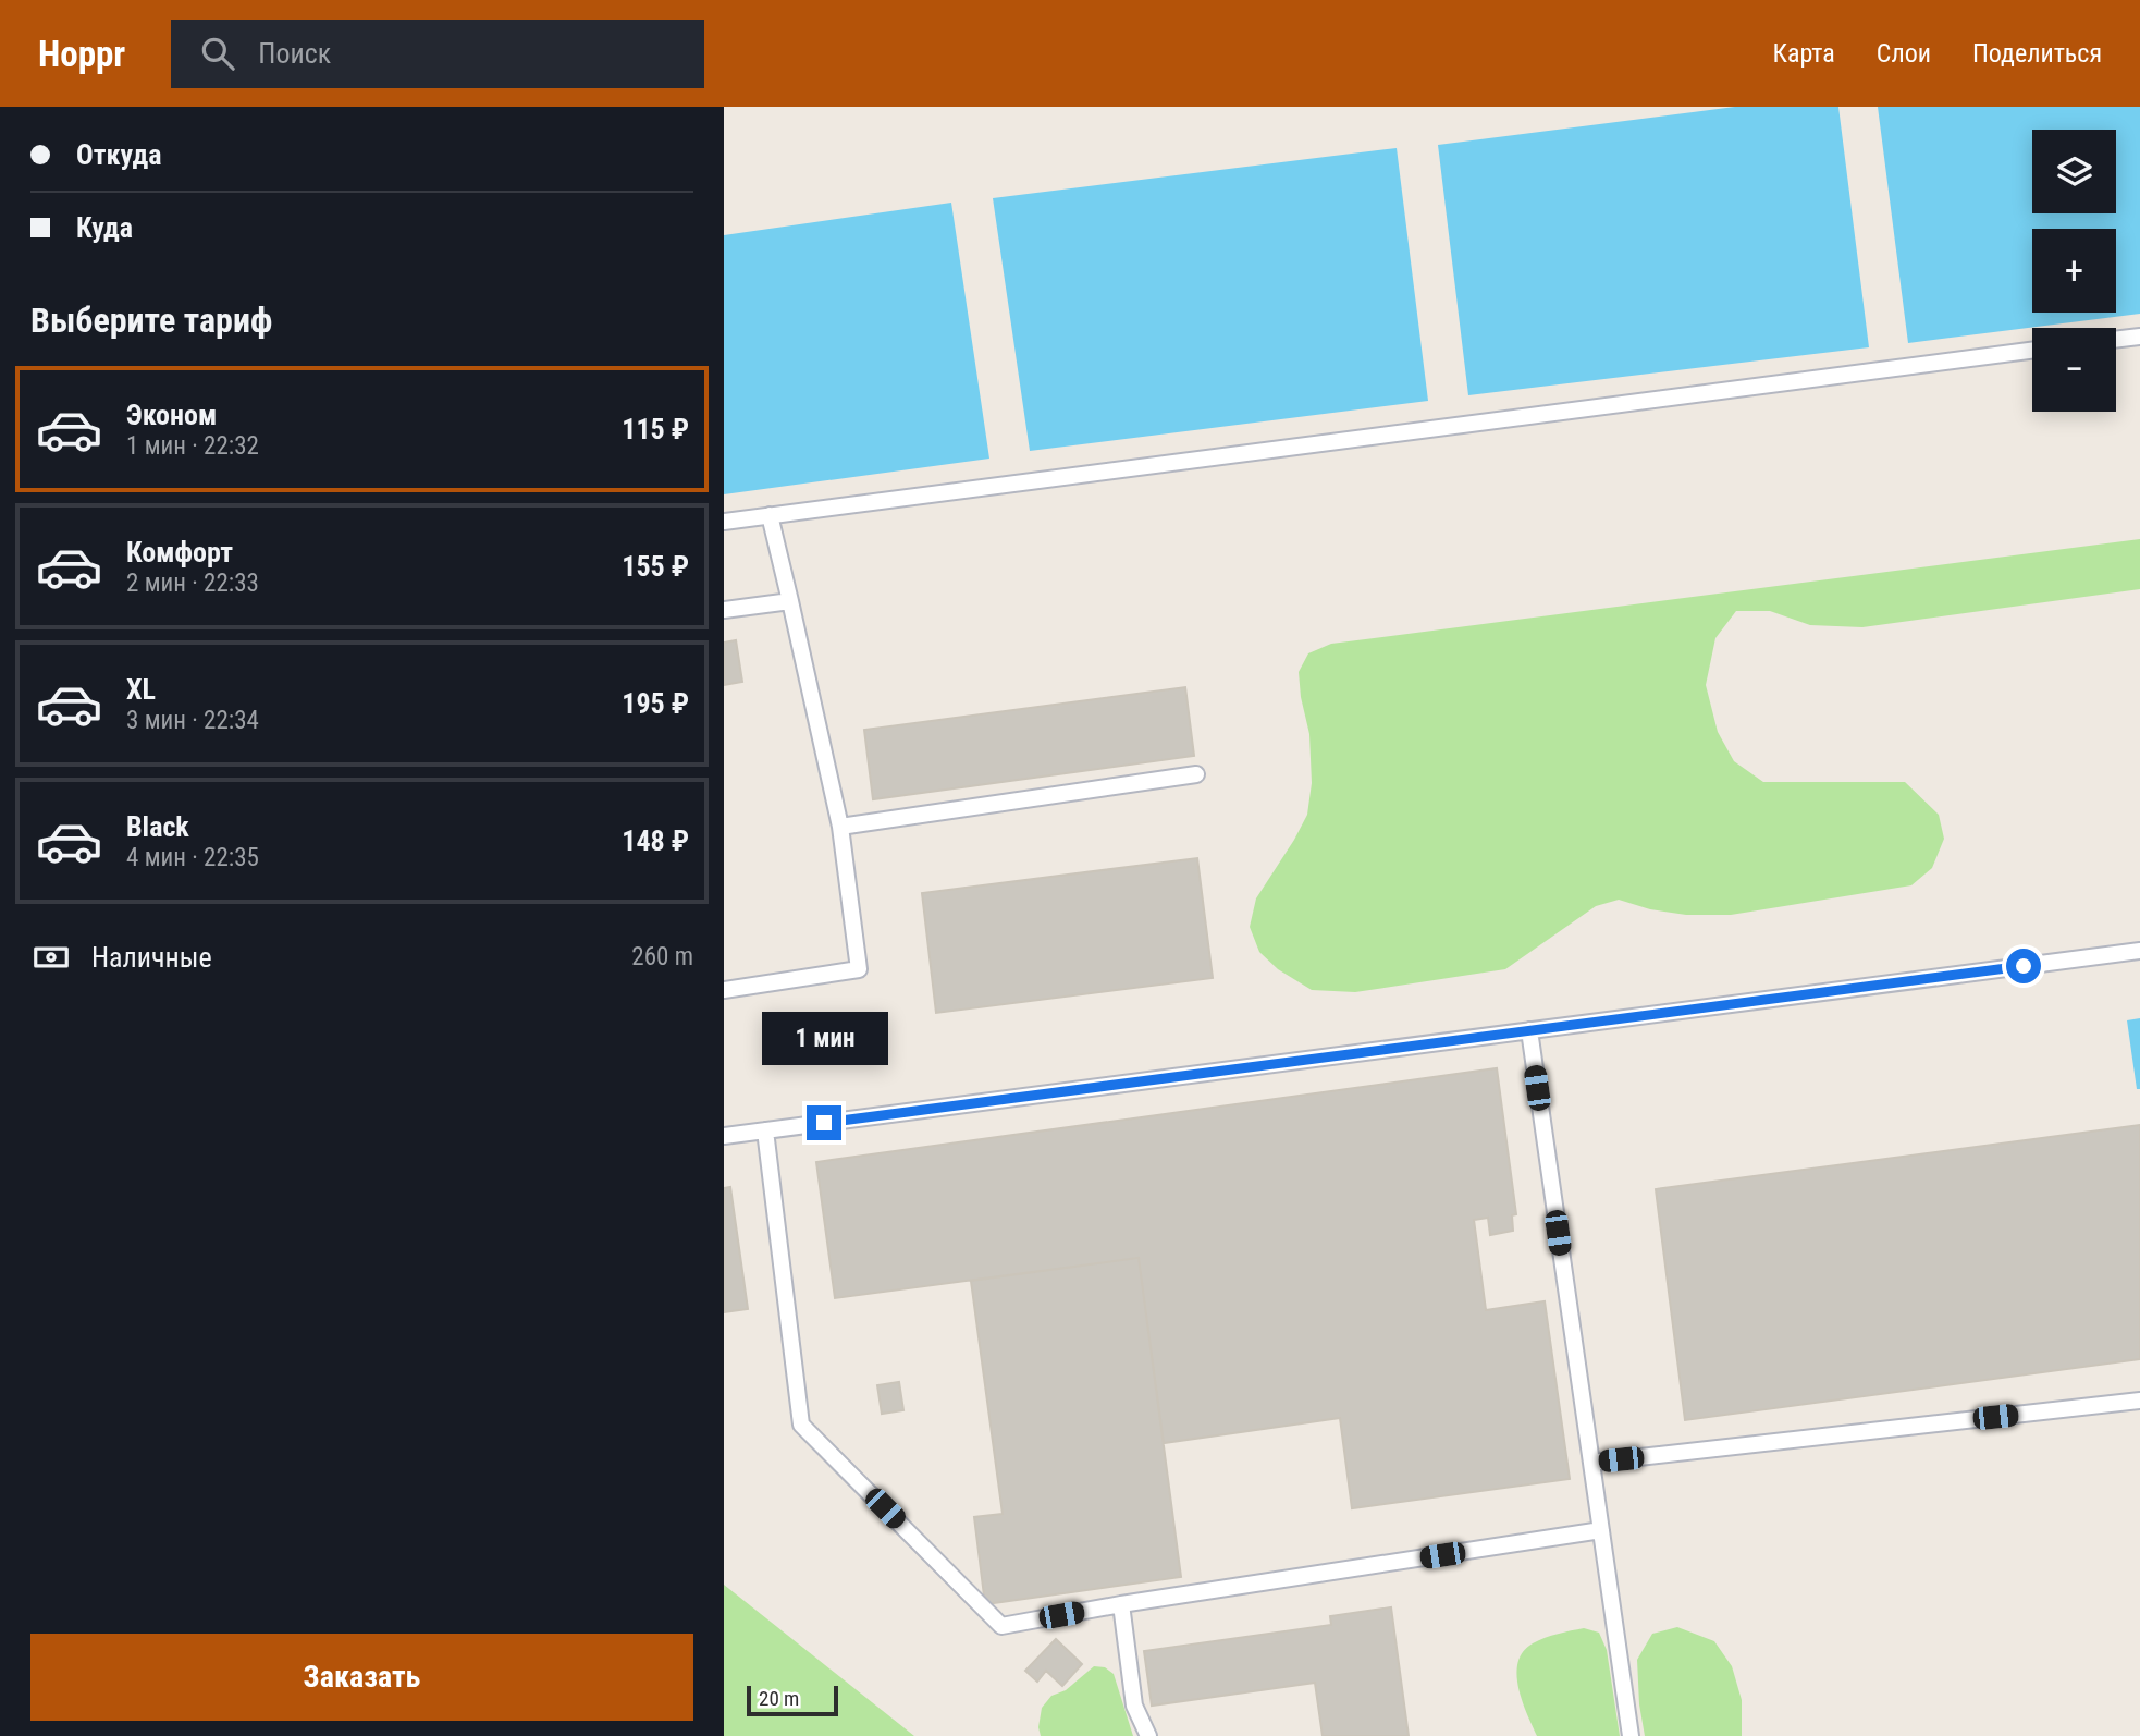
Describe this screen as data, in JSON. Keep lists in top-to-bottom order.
{
  "scale_bar": "20 m",
  "page": {
    "header": "Hoppr",
    "search": "Поиск",
    "nav": ["Карта", "Слои", "Поделиться"],
    "banner": ["Откуда", "Куда"],
    "map_buttons": ["+", "−"],
    "heading": "Выберите тариф",
    "list": [
      {
        "name": "Эконом",
        "note": "1 мин · 22:32",
        "value": "115 ₽"
      },
      {
        "name": "Комфорт",
        "note": "2 мин · 22:33",
        "value": "155 ₽"
      },
      {
        "name": "XL",
        "note": "3 мин · 22:34",
        "value": "195 ₽"
      },
      {
        "name": "Black",
        "note": "4 мин · 22:35",
        "value": "148 ₽"
      }
    ],
    "pay": ["Наличные", "260 m"],
    "bubble": "1 мин",
    "buttons": "Заказать",
    "scale": "20 m"
  }
}
